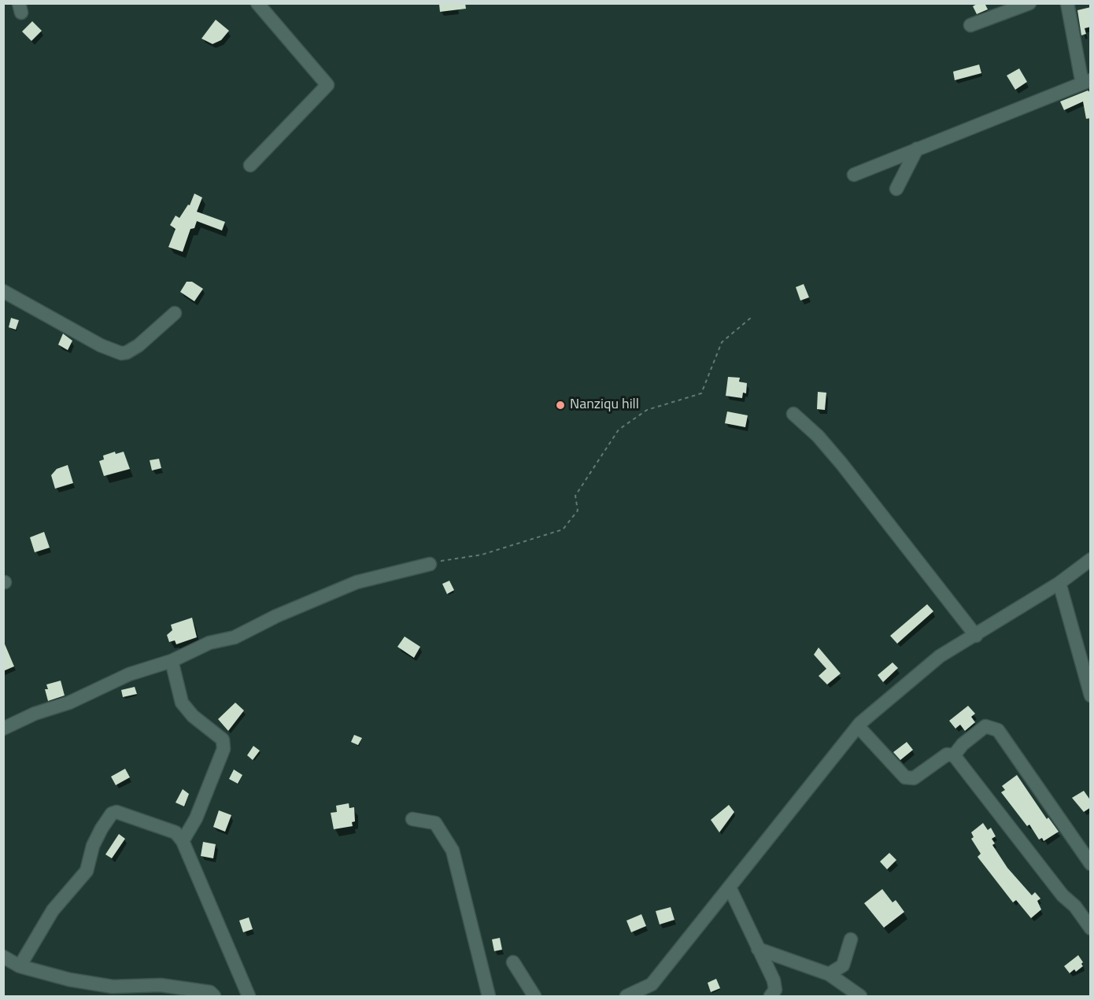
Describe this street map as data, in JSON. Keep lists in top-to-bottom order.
{
  "places": ["Nanziqu hill"]
}
